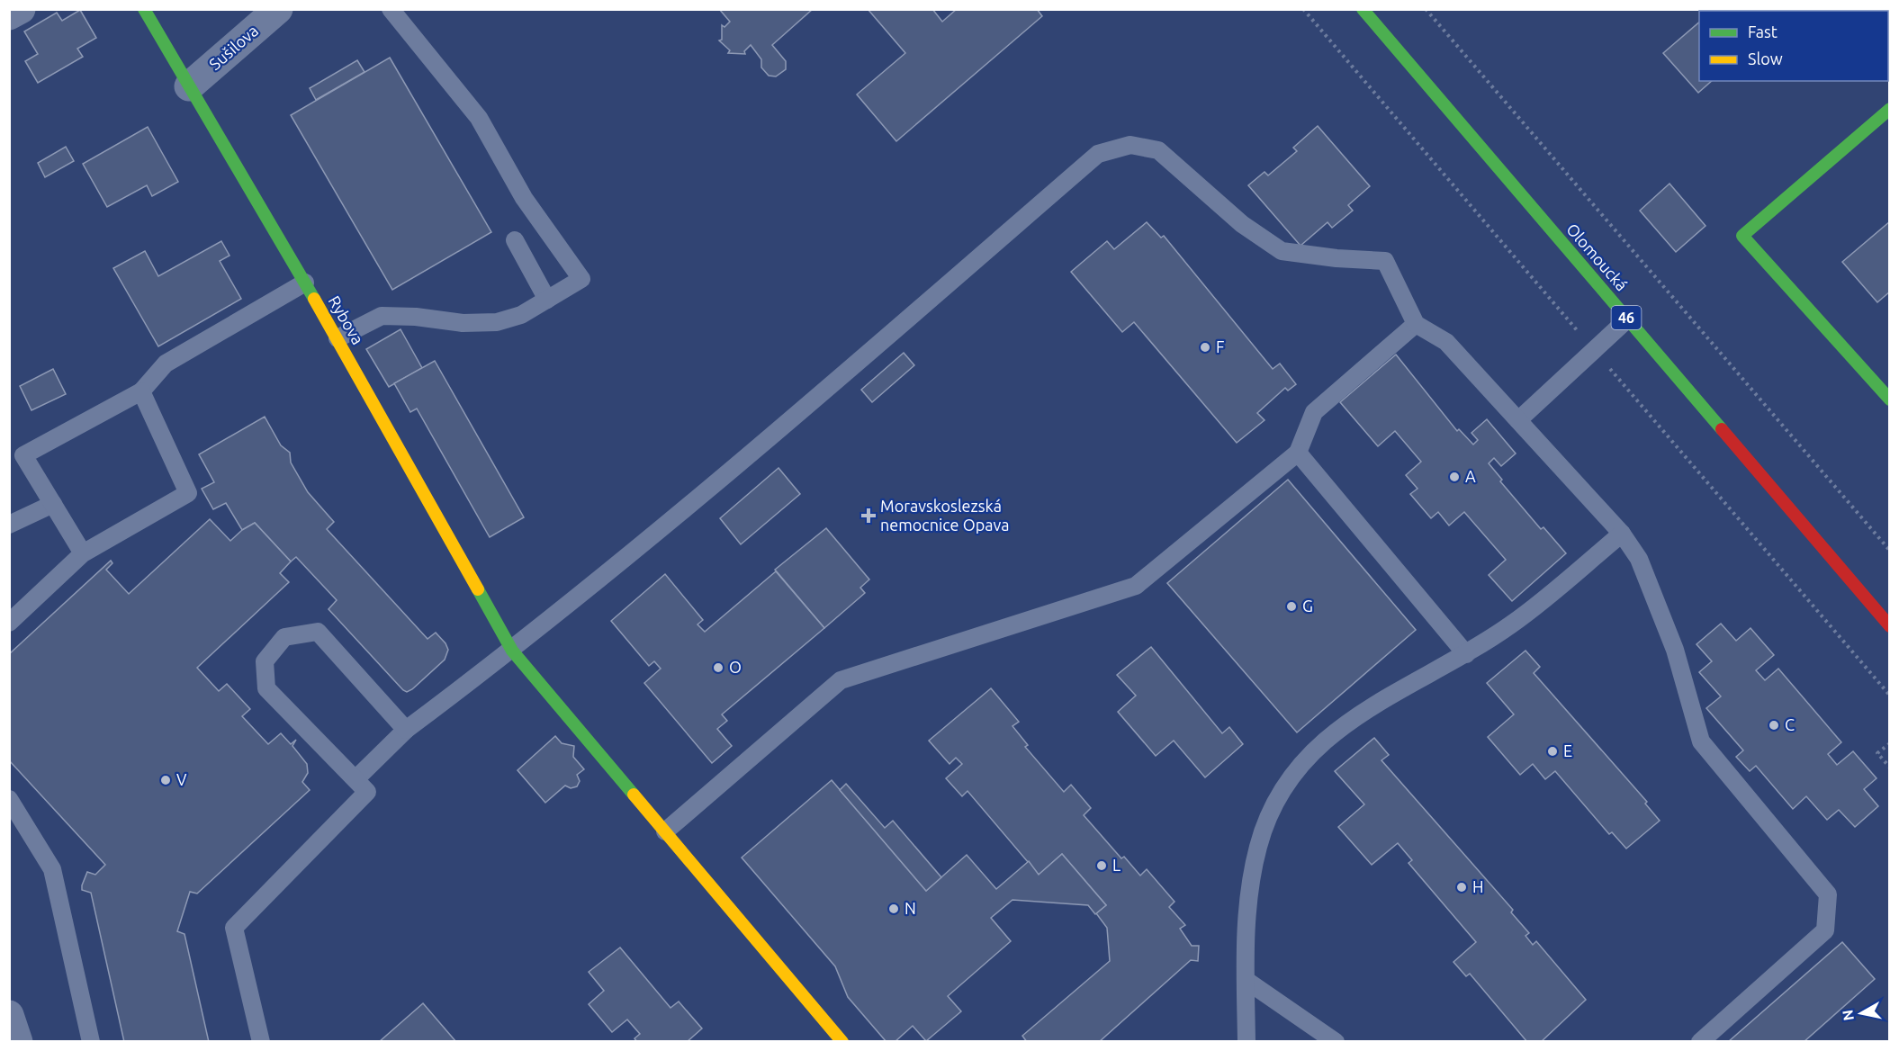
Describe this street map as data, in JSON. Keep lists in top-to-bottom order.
{
  "streets": {
    "street": [
      "Sušilova",
      "Olomoucká",
      "46",
      "Rybova"
    ]
  },
  "crossings": [
    ["Sušilova", "Rybova"]
  ],
  "places": {
    "other": [
      "F",
      "A",
      "G",
      "O",
      "C",
      "E",
      "V",
      "L",
      "H",
      "N"
    ],
    "health": ["Moravskoslezská nemocnice Opava"]
  },
  "legend": ["Fast", "Slow"],
  "north": "left"
}
